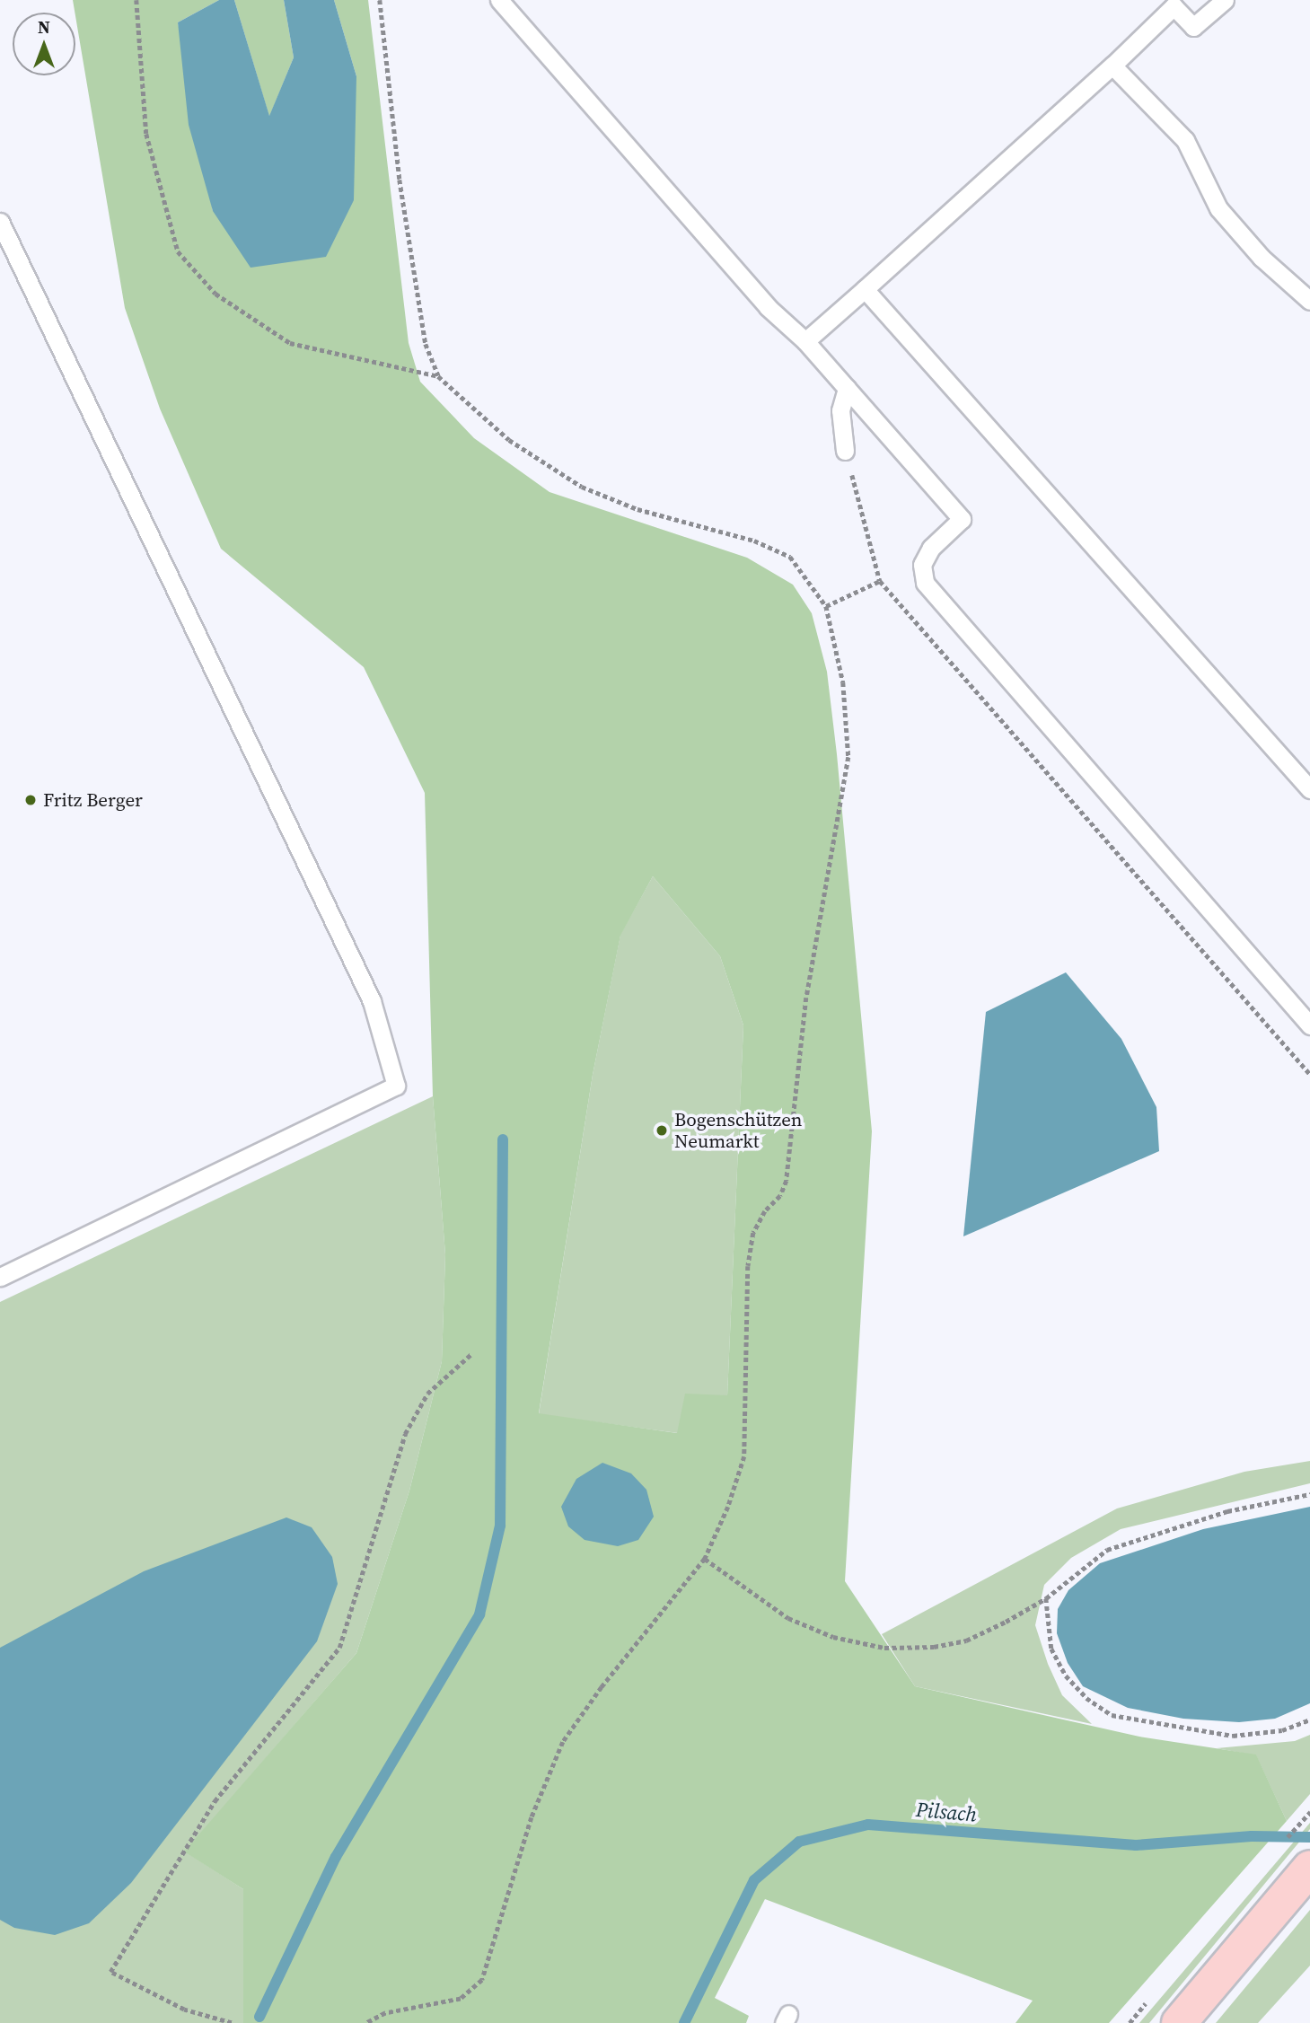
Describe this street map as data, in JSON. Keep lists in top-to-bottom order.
{
  "water": ["Pilsach"],
  "places": ["Fritz Berger", "Bogenschützen Neumarkt"],
  "north": "top"
}
